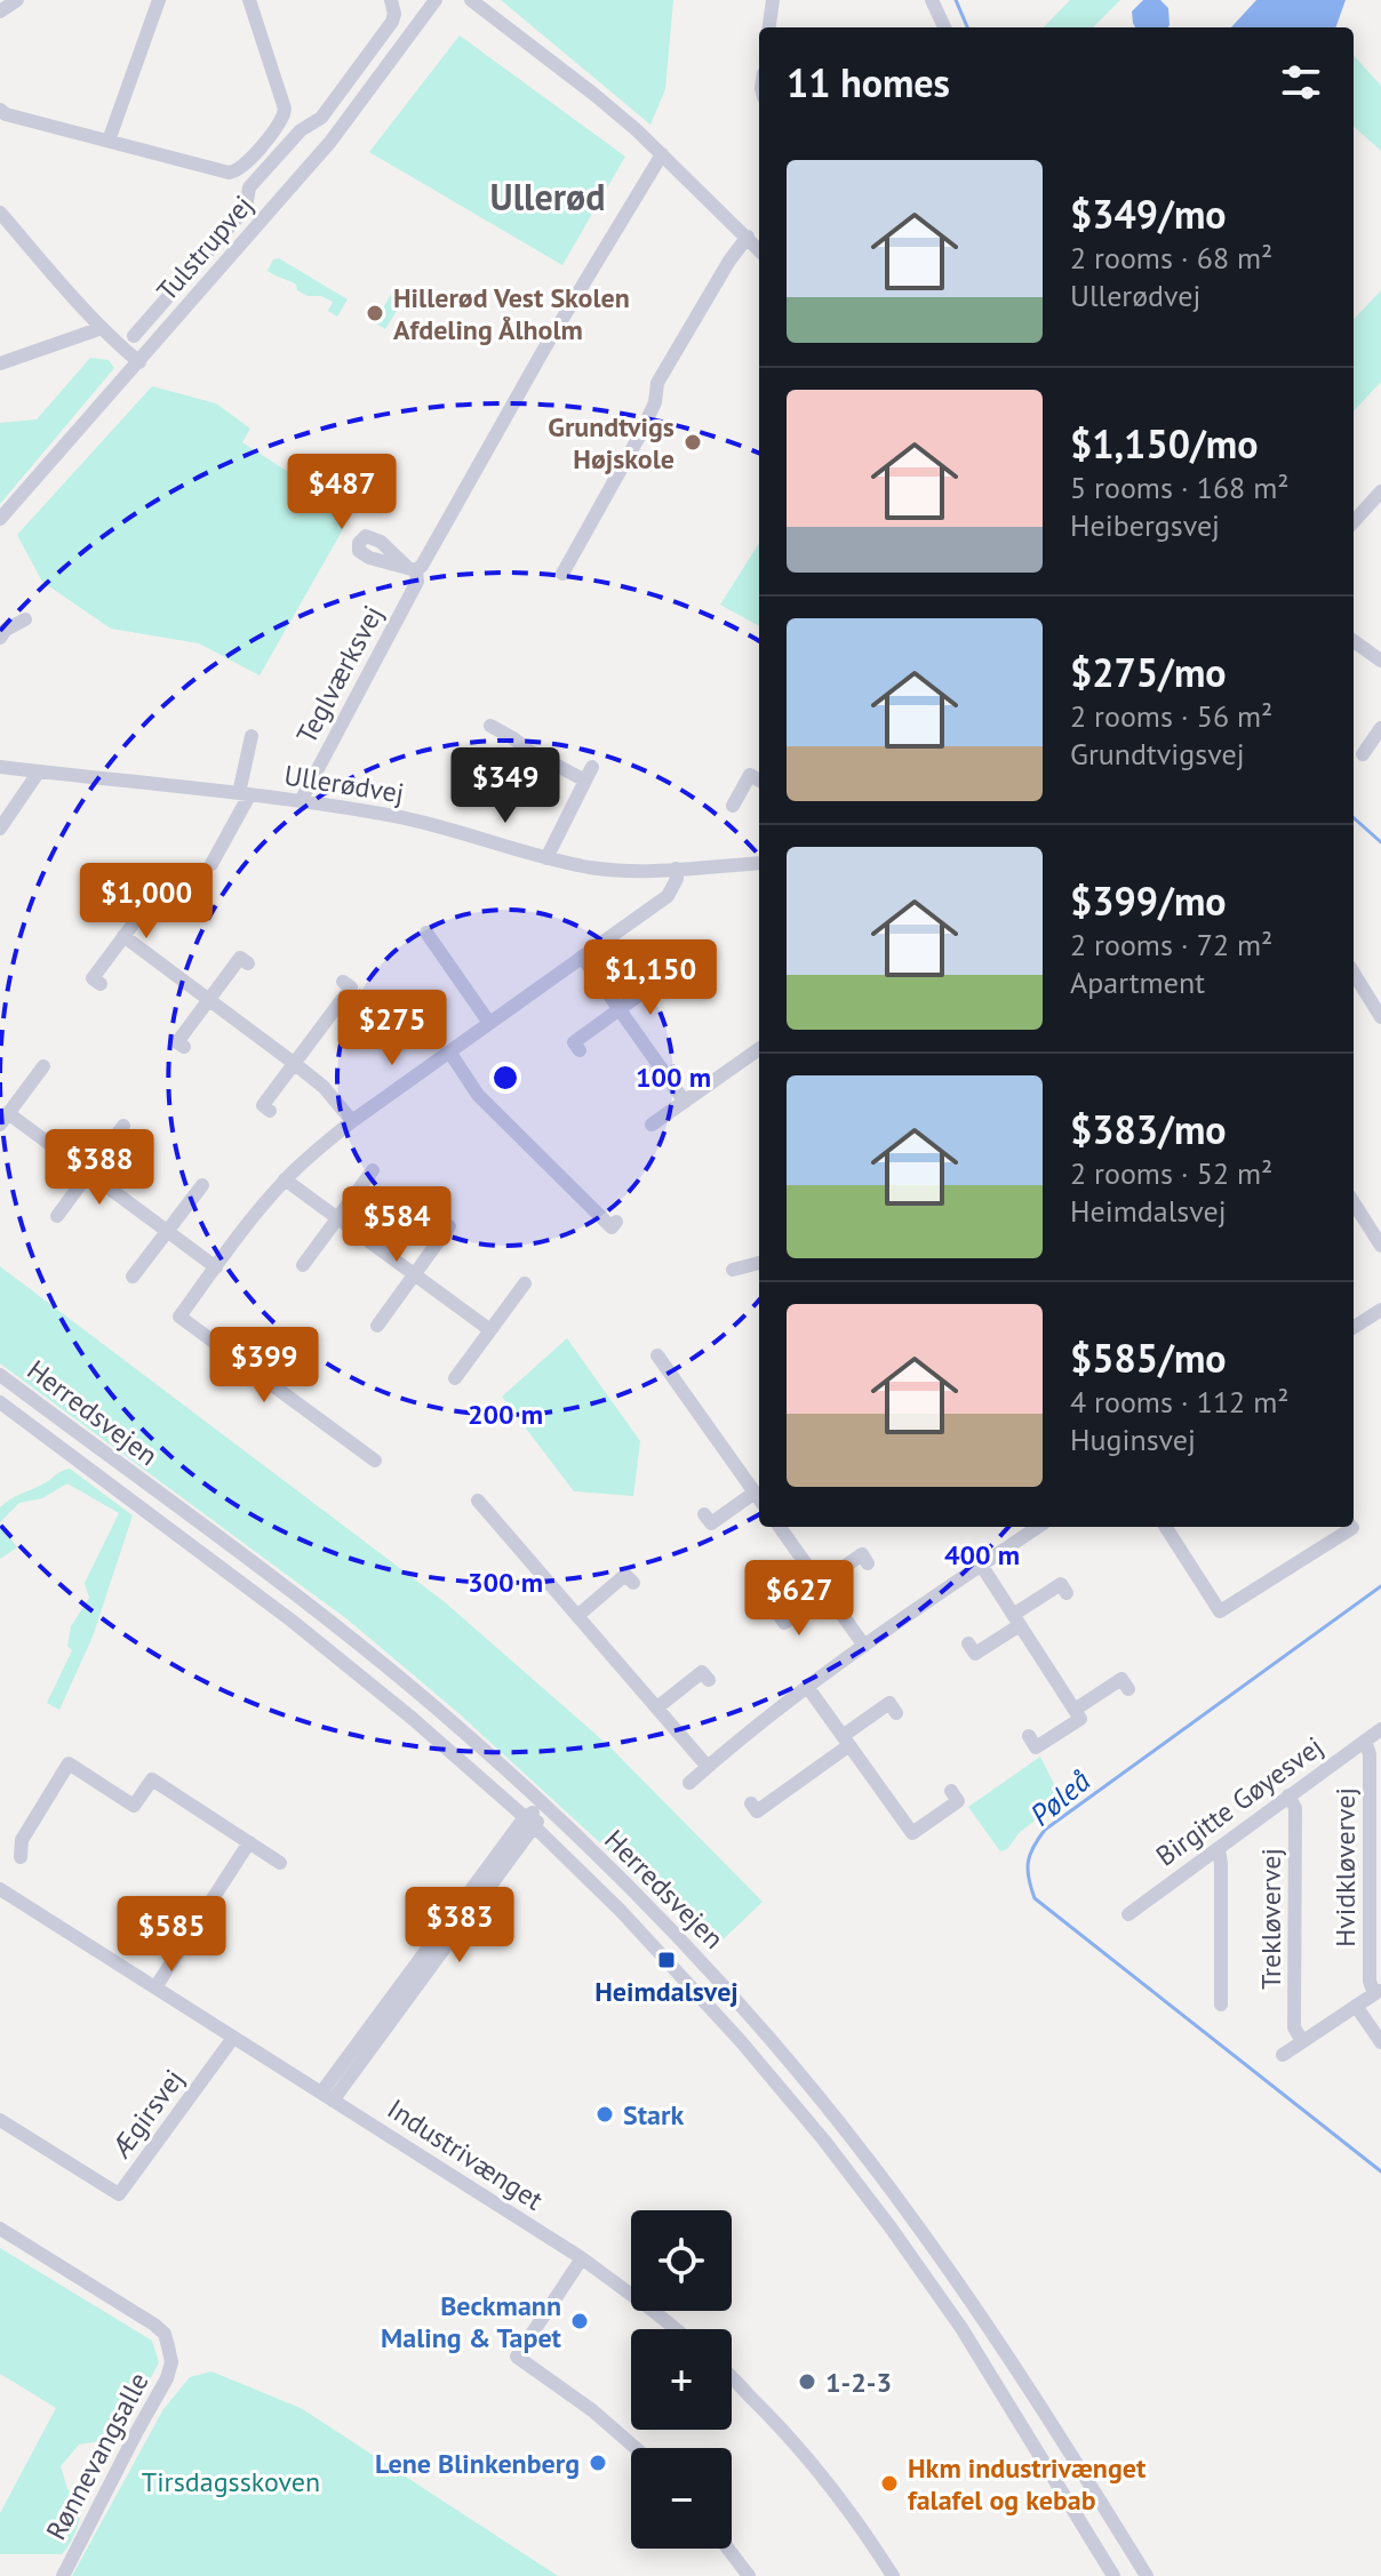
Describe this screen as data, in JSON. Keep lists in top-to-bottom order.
{
  "streets": {
    "street": [
      "Tulstrupvej",
      "Teglværksvej",
      "Ullerødvej",
      "Herredsvejen",
      "Birgitte Gøyesvej",
      "Hvidkløvervej",
      "Trekløvervej",
      "Ægirsvej",
      "Industrivænget",
      "Rønnevangsalle"
    ]
  },
  "crossings": [
    ["Teglværksvej", "Ullerødvej"],
    ["Birgitte Gøyesvej", "Hvidkløvervej"],
    ["Birgitte Gøyesvej", "Trekløvervej"],
    ["Ægirsvej", "Industrivænget"]
  ],
  "districts": ["Ullerød"],
  "water": ["Pøleå"],
  "parks": ["Tirsdagsskoven"],
  "places": {
    "other": [
      "Hillerød Vest Skolen Afdeling Ålholm",
      "Grundtvigs Højskole",
      "Stark",
      "Beckmann Maling & Tapet",
      "1-2-3",
      "Lene Blinkenberg",
      "Hkm industrivænget falafel og kebab"
    ],
    "transit": ["Heimdalsvej"]
  },
  "page": {
    "heading": "11 homes",
    "list": [
      {
        "name": "$349/mo",
        "note": "2 rooms · 68 m² · Ullerødvej"
      },
      {
        "name": "$1,150/mo",
        "note": "5 rooms · 168 m² · Heibergsvej"
      },
      {
        "name": "$275/mo",
        "note": "2 rooms · 56 m² · Grundtvigsvej"
      },
      {
        "name": "$399/mo",
        "note": "2 rooms · 72 m² · Apartment"
      },
      {
        "name": "$383/mo",
        "note": "2 rooms · 52 m² · Heimdalsvej"
      },
      {
        "name": "$585/mo",
        "note": "4 rooms · 112 m² · Huginsvej"
      }
    ],
    "price": [
      "$487",
      "$349",
      "$1,000",
      "$1,150",
      "$275",
      "$388",
      "$584",
      "$399",
      "$627",
      "$383",
      "$585"
    ],
    "map_buttons": ["+", "−"]
  },
  "rings": [
    "100 m",
    "200 m",
    "400 m",
    "300 m"
  ]
}
